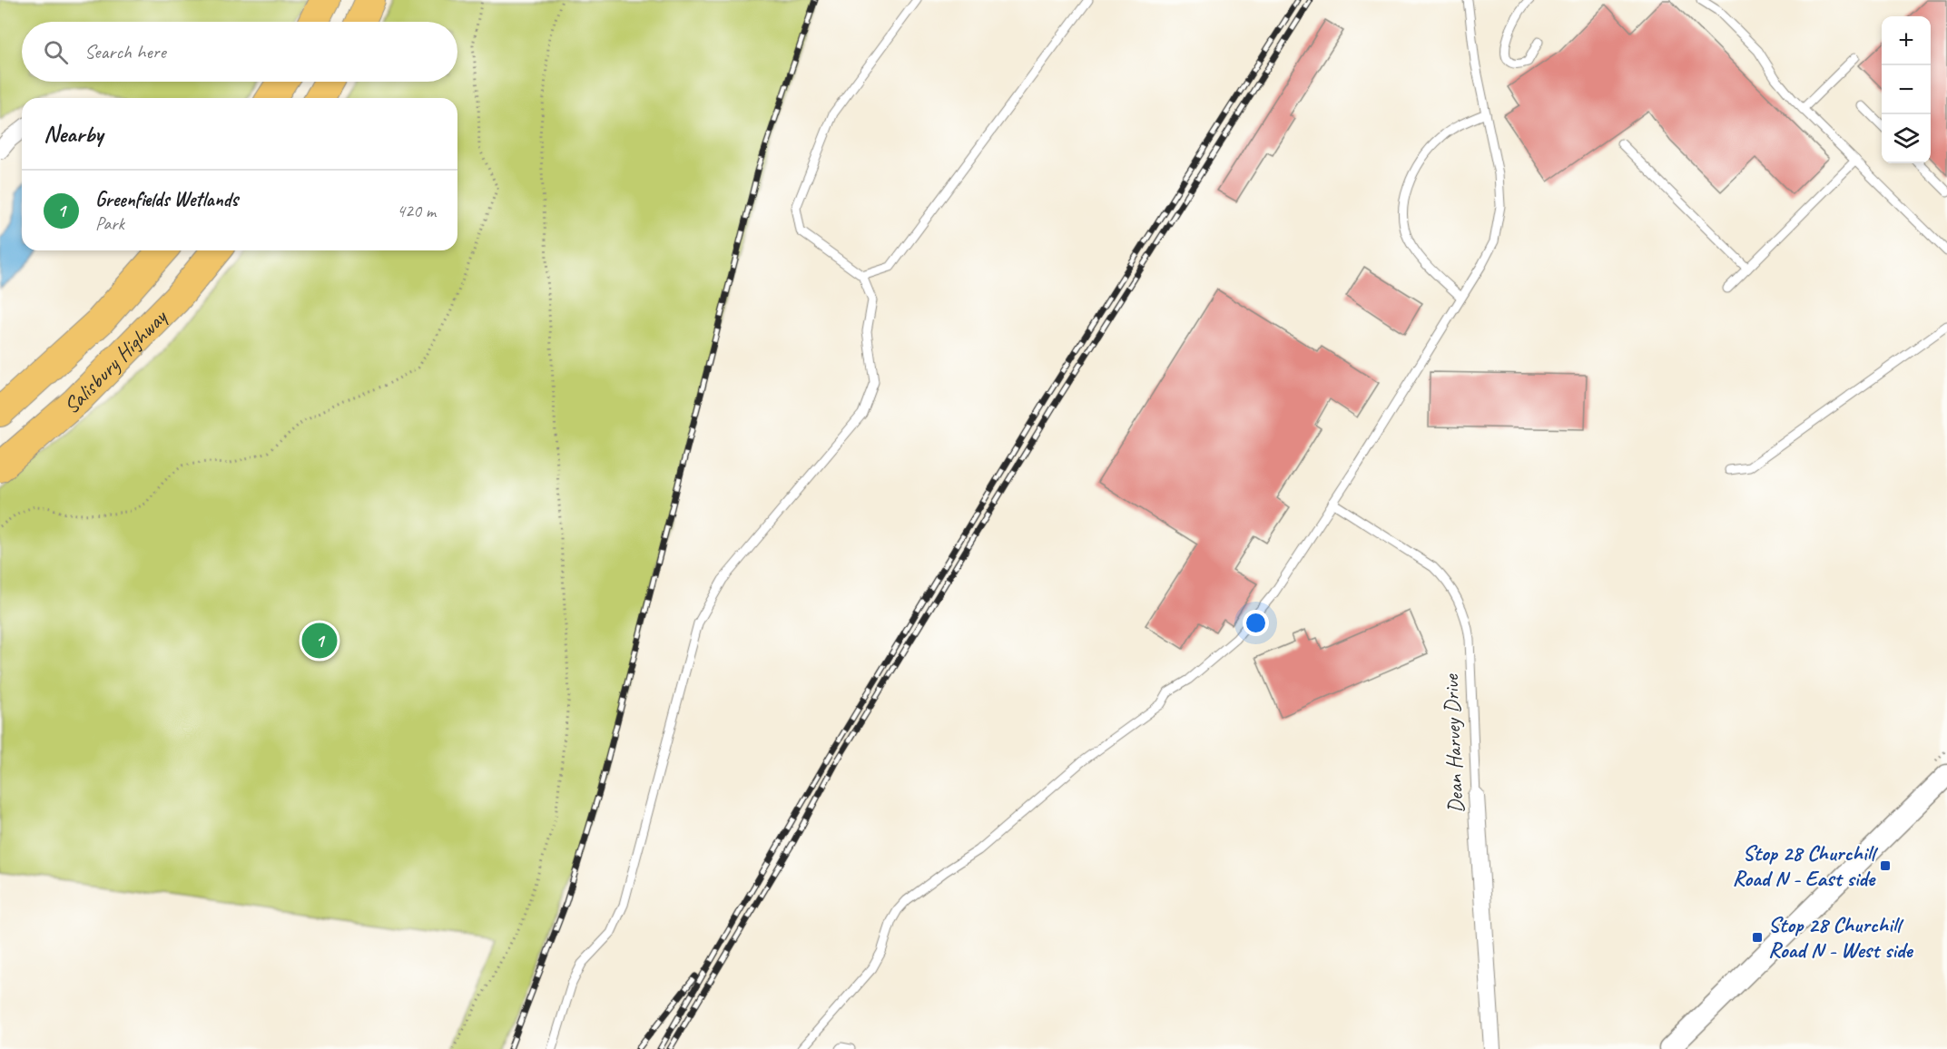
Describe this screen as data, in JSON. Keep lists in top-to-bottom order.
{
  "streets": {
    "highway": ["Salisbury Highway"],
    "street": ["Dean Harvey Drive"]
  },
  "places": {
    "transit": ["Stop 28 Churchill Road N - East side", "Stop 28 Churchill Road N - West side"]
  },
  "page": {
    "map_buttons": ["+", "−"],
    "search": "Search here",
    "heading": "Nearby",
    "list": [
      {
        "mark": "1",
        "name": "Greenfields Wetlands",
        "note": "Park",
        "value": "420 m"
      }
    ],
    "pins": "1"
  }
}
